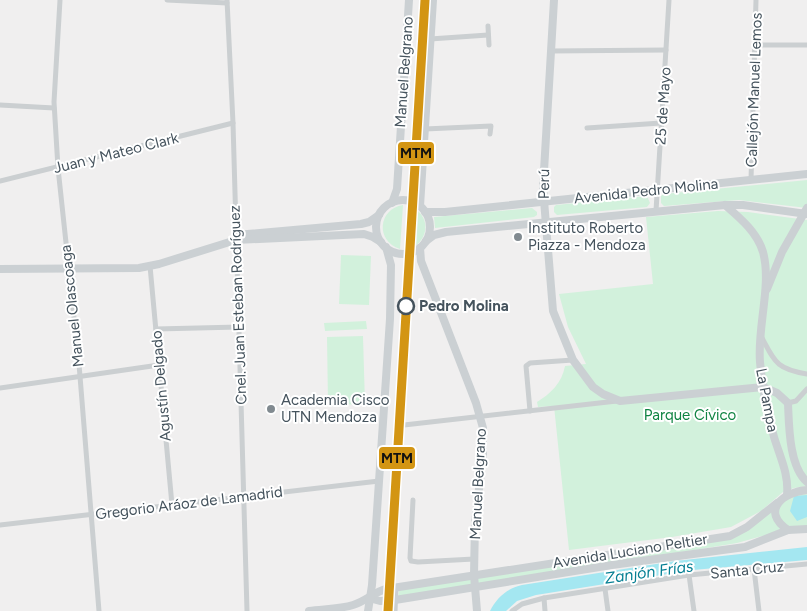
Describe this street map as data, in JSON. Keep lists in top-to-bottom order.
{
  "streets": {
    "main road": [
      "Manuel Belgrano",
      "Perú",
      "Avenida Pedro Molina",
      "La Pampa",
      "Avenida Luciano Peltier"
    ],
    "street": [
      "Callejón Manuel Lemos",
      "25 de Mayo",
      "Juan y Mateo Clark",
      "Cnel. Juan Esteban Rodríguez",
      "Manuel Olascoaga",
      "Agustín Delgado",
      "Gregorio Aráoz de Lamadrid",
      "Santa Cruz"
    ]
  },
  "crossings": [
    ["Manuel Belgrano", "Avenida Pedro Molina"],
    ["Manuel Belgrano", "Avenida Luciano Peltier"],
    ["Callejón Manuel Lemos", "Avenida Pedro Molina"],
    ["25 de Mayo", "Avenida Pedro Molina"],
    ["Juan y Mateo Clark", "Cnel. Juan Esteban Rodríguez"],
    ["Juan y Mateo Clark", "Manuel Olascoaga"],
    ["Perú", "Avenida Pedro Molina"],
    ["Avenida Pedro Molina", "La Pampa"],
    ["Cnel. Juan Esteban Rodríguez", "Gregorio Aráoz de Lamadrid"],
    ["Manuel Olascoaga", "Gregorio Aráoz de Lamadrid"],
    ["Agustín Delgado", "Gregorio Aráoz de Lamadrid"],
    ["La Pampa", "Avenida Luciano Peltier"]
  ],
  "water": ["Zanjón Frías"],
  "parks": ["Parque Cívico"],
  "places": ["Instituto Roberto Piazza - Mendoza", "Pedro Molina", "Academia Cisco UTN Mendoza"],
  "lines": ["transit line MTM"]
}
